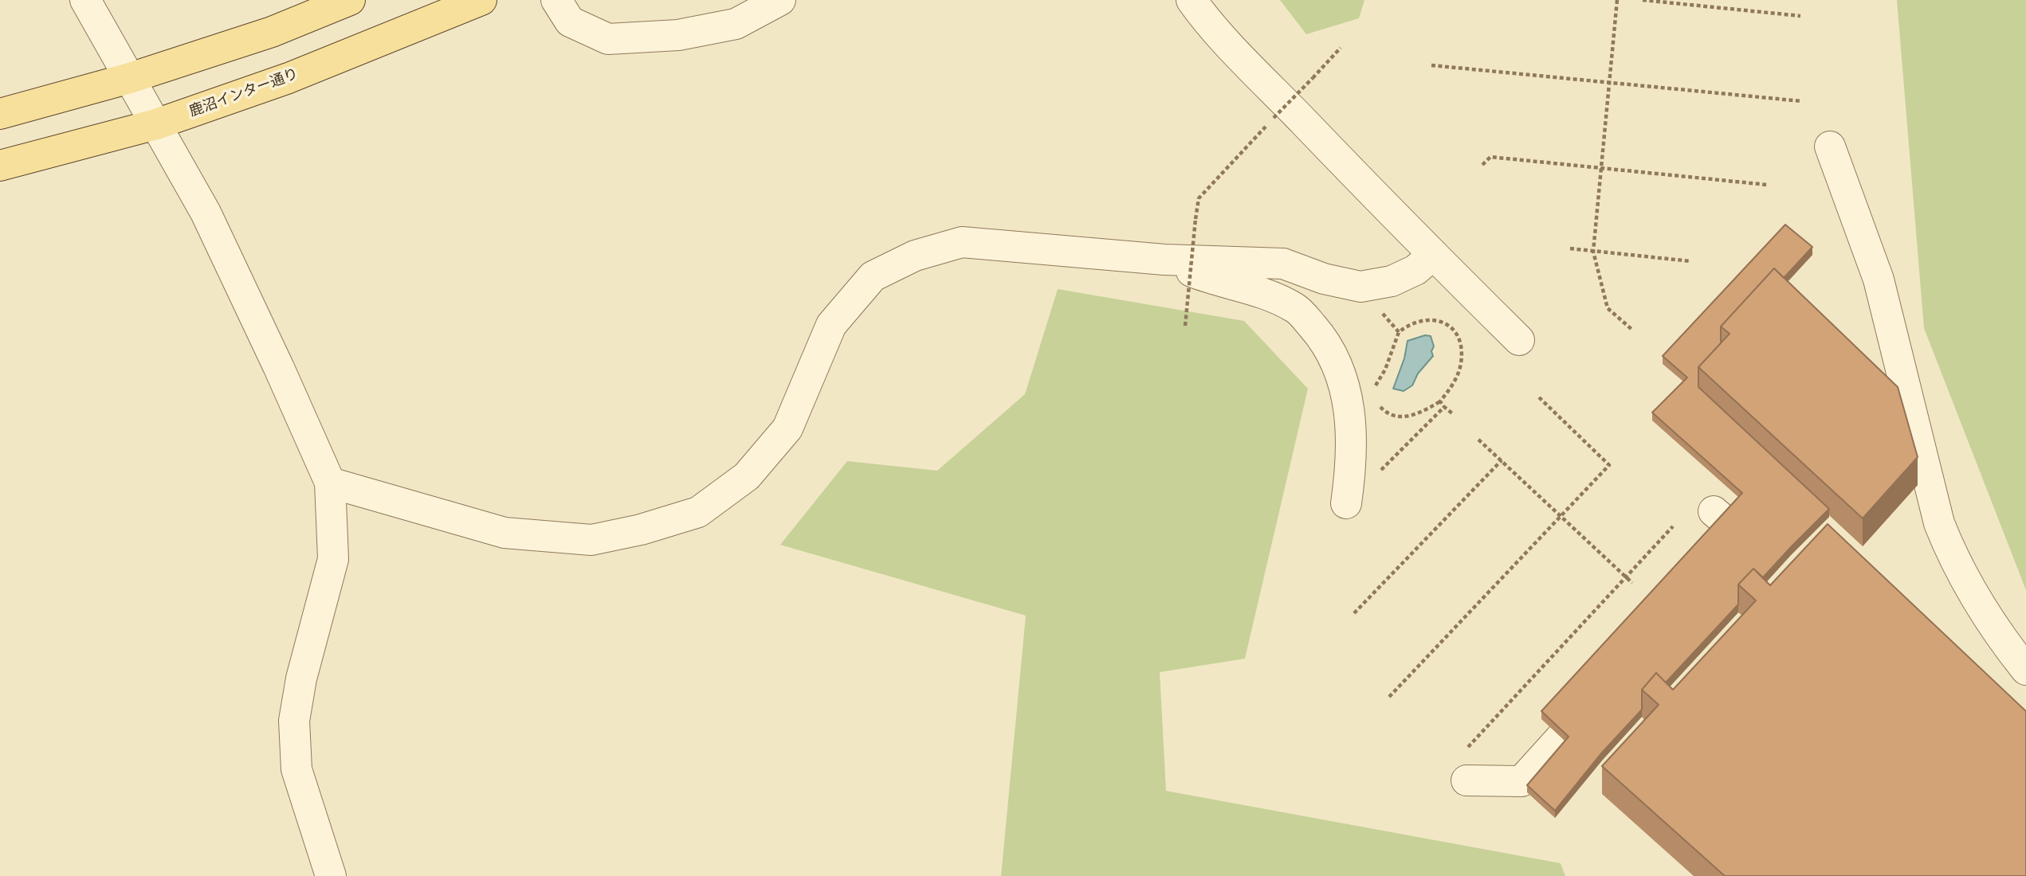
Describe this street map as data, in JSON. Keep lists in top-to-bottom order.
{
  "streets": {
    "main road": ["鹿沼インター通り"]
  }
}
